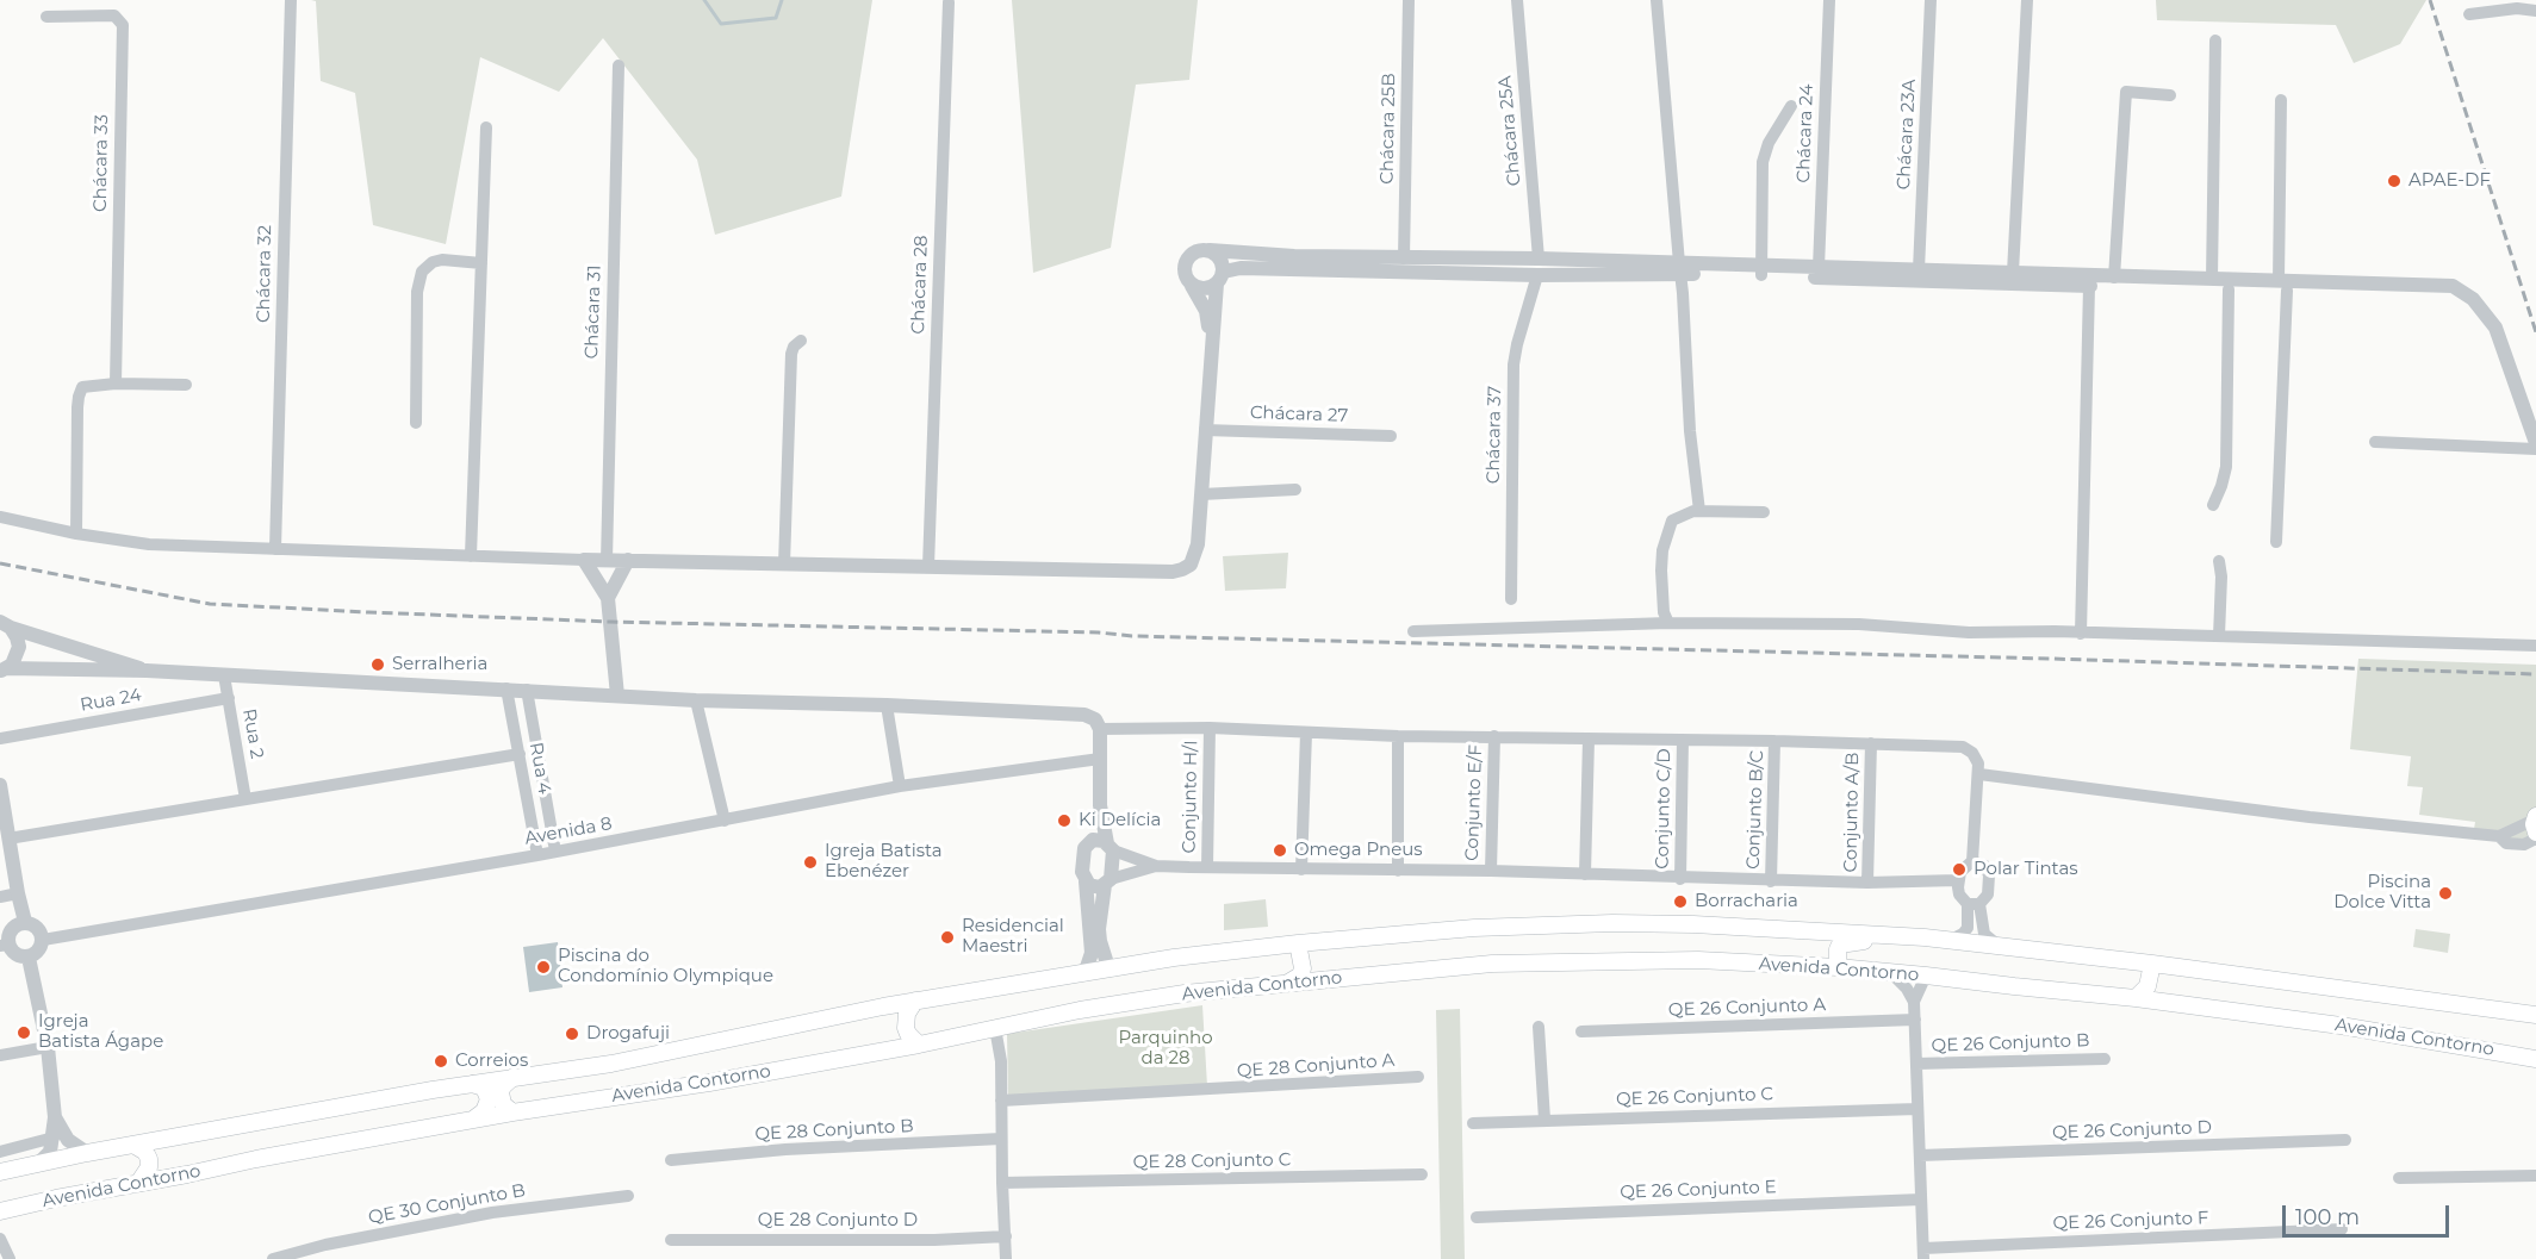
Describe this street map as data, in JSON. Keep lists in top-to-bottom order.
{
  "streets": {
    "main road": ["Avenida Contorno"],
    "street": [
      "Chácara 25B",
      "Chácara 25A",
      "Chácara 24",
      "Chácara 23A",
      "Chácara 33",
      "Chácara 32",
      "Chácara 28",
      "Chácara 31",
      "Chácara 27",
      "Chácara 37",
      "Rua 24",
      "Rua 2",
      "Rua 4",
      "Conjunto H/I",
      "Conjunto E/F",
      "Conjunto C/D",
      "Conjunto B/C",
      "Conjunto A/B",
      "Avenida 8",
      "QE 26 Conjunto A",
      "QE 26 Conjunto B",
      "QE 28 Conjunto A",
      "QE 26 Conjunto C",
      "QE 28 Conjunto B",
      "QE 26 Conjunto D",
      "QE 28 Conjunto C",
      "QE 26 Conjunto E",
      "QE 30 Conjunto B",
      "QE 28 Conjunto D",
      "QE 26 Conjunto F"
    ]
  },
  "crossings": [
    ["Rua 24", "Rua 2"],
    ["Rua 4", "Avenida 8"]
  ],
  "parks": ["Parquinho da 28"],
  "places": [
    "APAE-DF",
    "Serralheria",
    "Ki Delícia",
    "Omega Pneus",
    "Igreja Batista Ebenézer",
    "Polar Tintas",
    "Piscina Dolce Vitta",
    "Borracharia",
    "Residencial Maestri",
    "Piscina do Condomínio Olympique",
    "Igreja Batista Ágape",
    "Drogafuji",
    "Correios"
  ],
  "scale_bar": "100 m"
}
